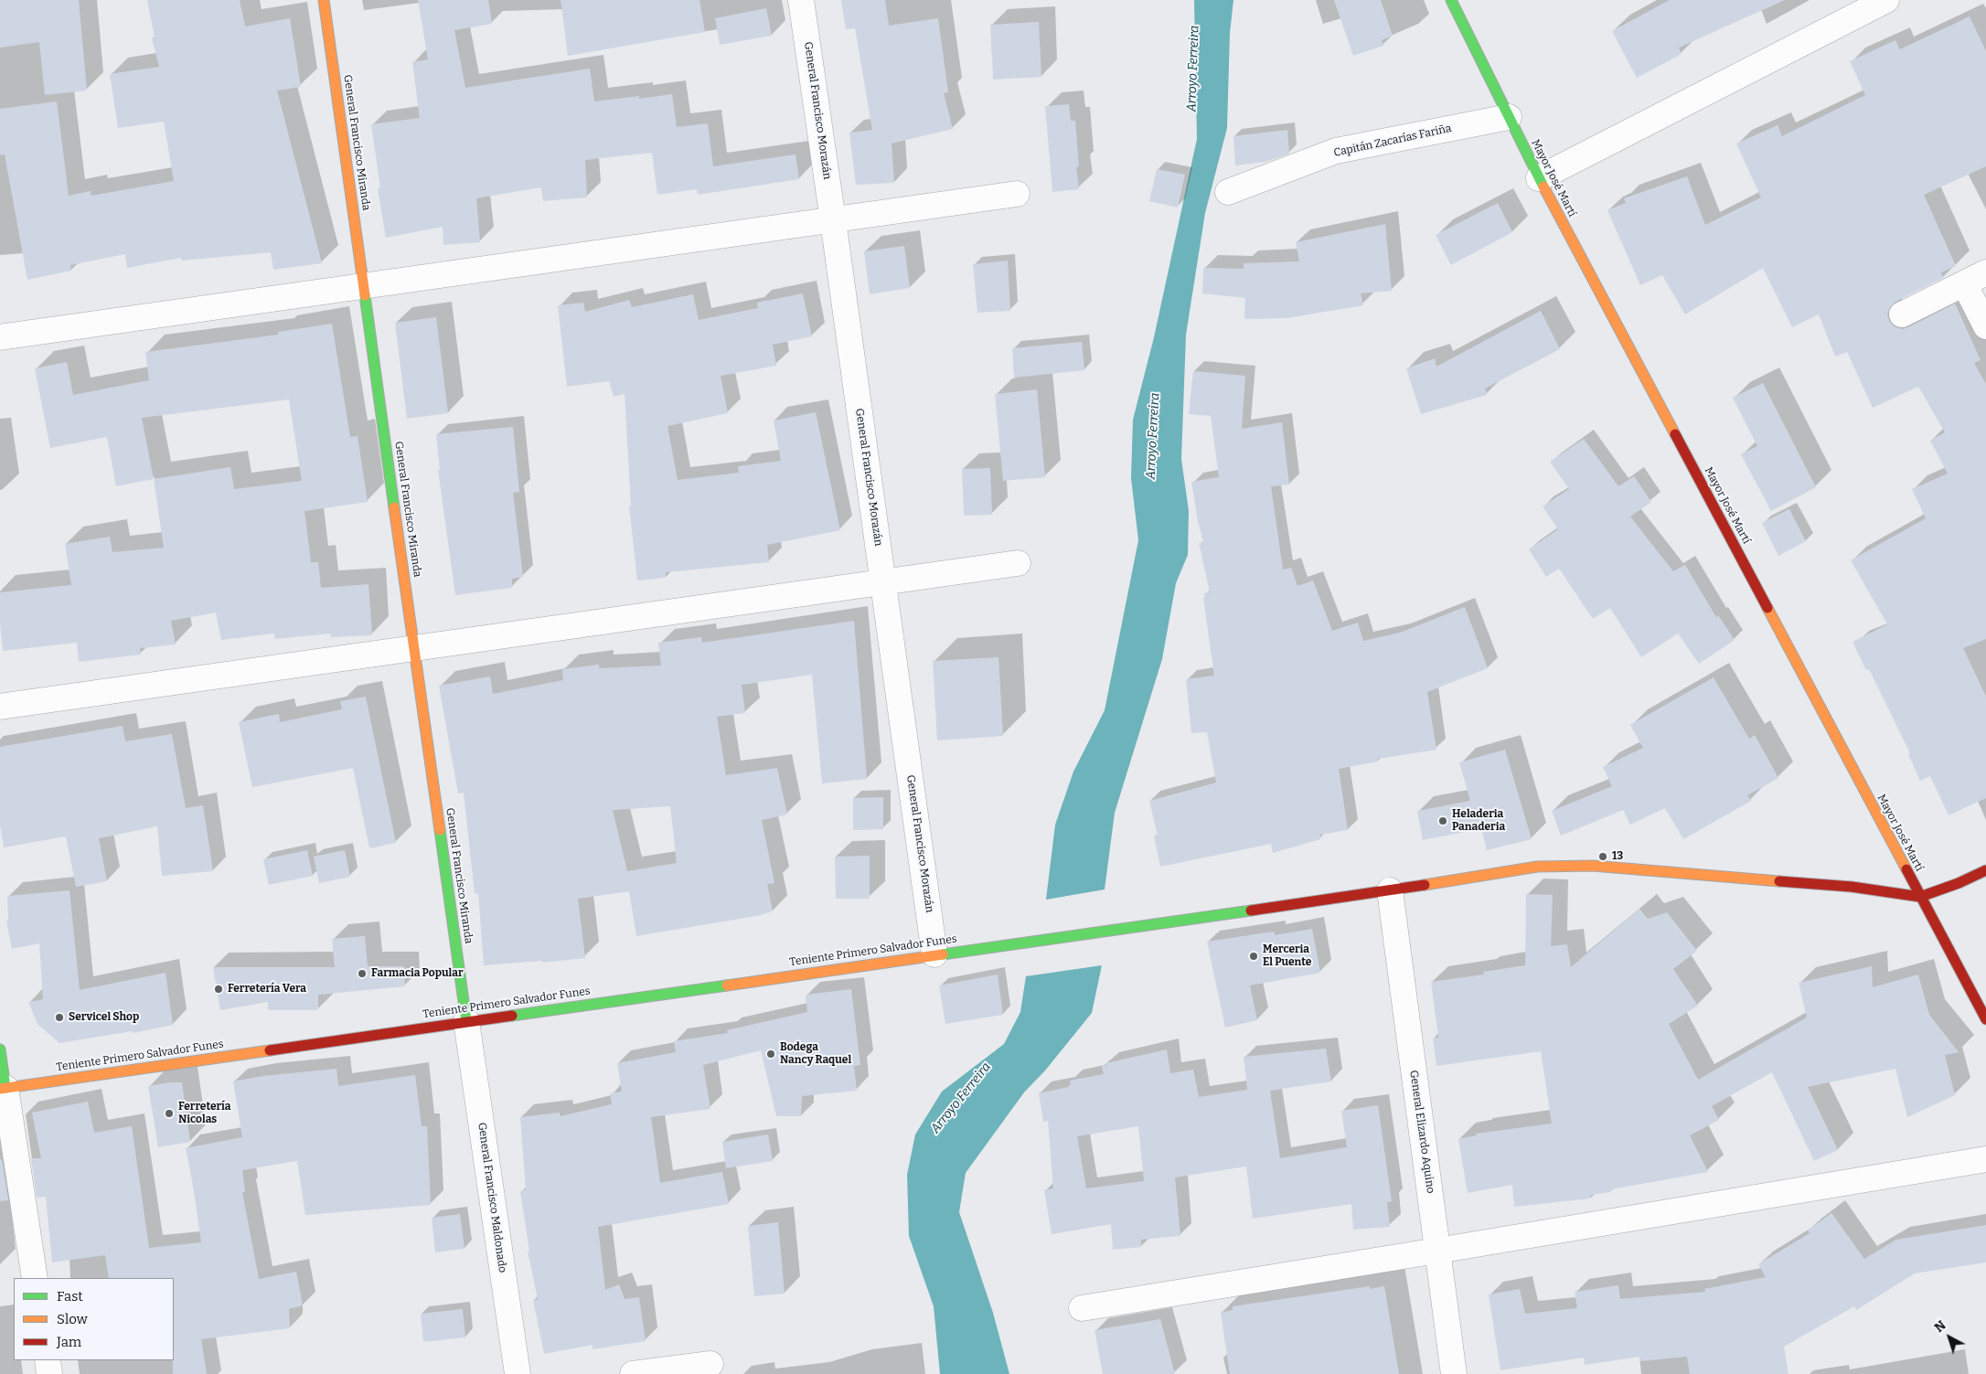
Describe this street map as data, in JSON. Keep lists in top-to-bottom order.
{
  "streets": {
    "street": [
      "General Francisco Morazán",
      "Capitán Zacarías Fariña",
      "General Francisco Miranda",
      "Mayor José Martí",
      "Teniente Primero Salvador Funes",
      "General Elizardo Aquino",
      "General Francisco Maldonado"
    ]
  },
  "crossings": [
    ["General Francisco Morazán", "Teniente Primero Salvador Funes"],
    ["Capitán Zacarías Fariña", "Mayor José Martí"],
    ["General Francisco Miranda", "Teniente Primero Salvador Funes"],
    ["General Francisco Miranda", "General Francisco Maldonado"],
    ["Mayor José Martí", "Teniente Primero Salvador Funes"],
    ["Teniente Primero Salvador Funes", "General Elizardo Aquino"],
    ["Teniente Primero Salvador Funes", "General Francisco Maldonado"]
  ],
  "water": ["Arroyo Ferreira"],
  "places": [
    "Heladeria Panaderia",
    "13",
    "Merceria El Puente",
    "Farmacia Popular",
    "Ferretería Vera",
    "Servicel Shop",
    "Bodega Nancy Raquel",
    "Ferretería Nicolas"
  ],
  "legend": ["Fast", "Slow", "Jam"],
  "north": "top left"
}
